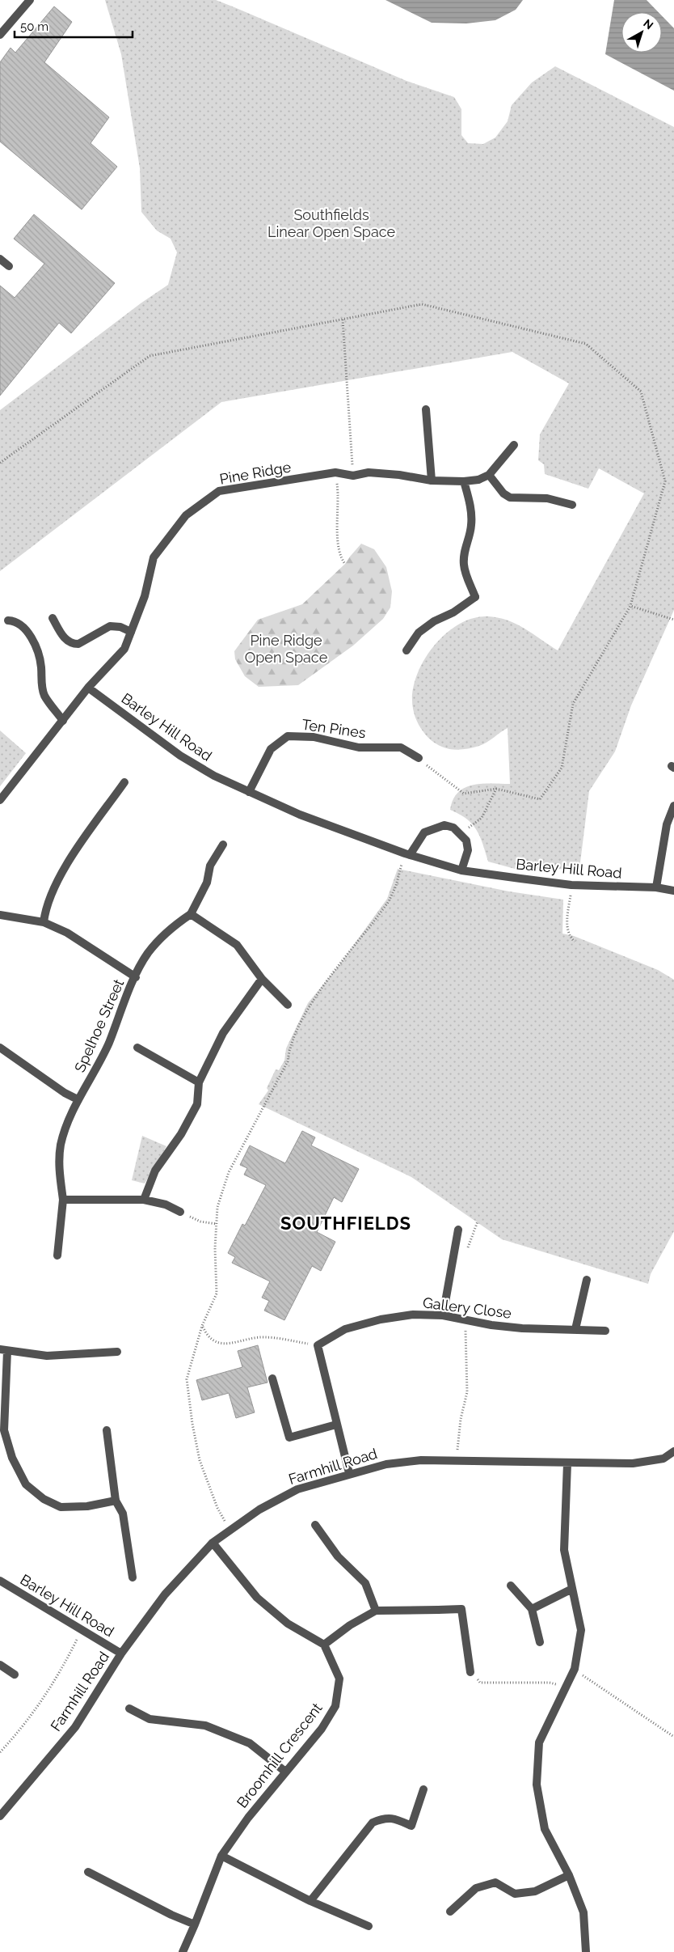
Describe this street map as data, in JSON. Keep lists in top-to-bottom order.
{
  "streets": {
    "street": [
      "Pine Ridge",
      "Barley Hill Road",
      "Ten Pines",
      "Spelhoe Street",
      "Gallery Close",
      "Farmhill Road",
      "Broomhill Crescent"
    ]
  },
  "crossings": [
    ["Pine Ridge", "Barley Hill Road"],
    ["Barley Hill Road", "Ten Pines"],
    ["Barley Hill Road", "Farmhill Road"]
  ],
  "districts": ["SOUTHFIELDS"],
  "parks": ["Southfields Linear Open Space", "Pine Ridge Open Space"],
  "scale_bar": "50 m",
  "north": "top right"
}
